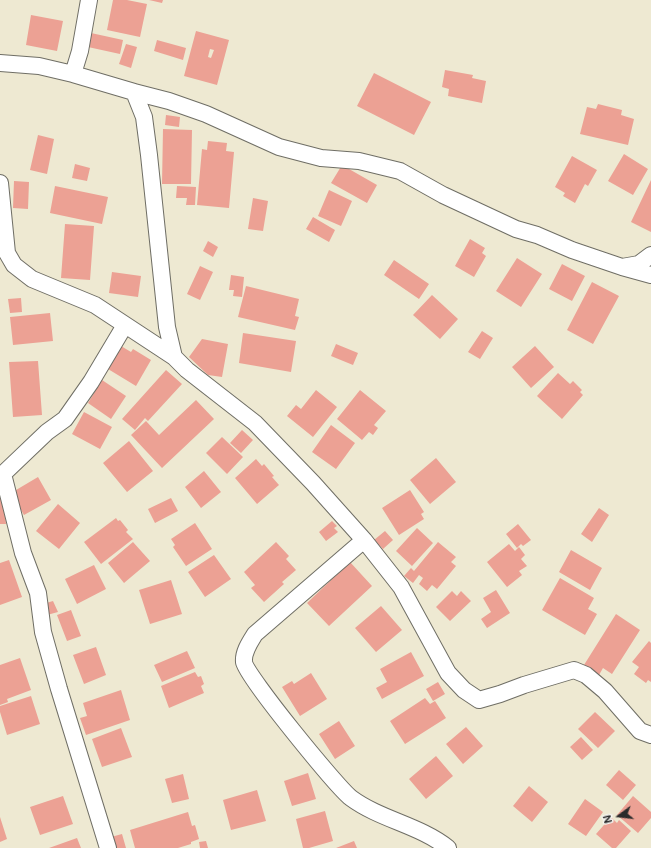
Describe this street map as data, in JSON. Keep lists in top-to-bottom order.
{
  "north": "left"
}
